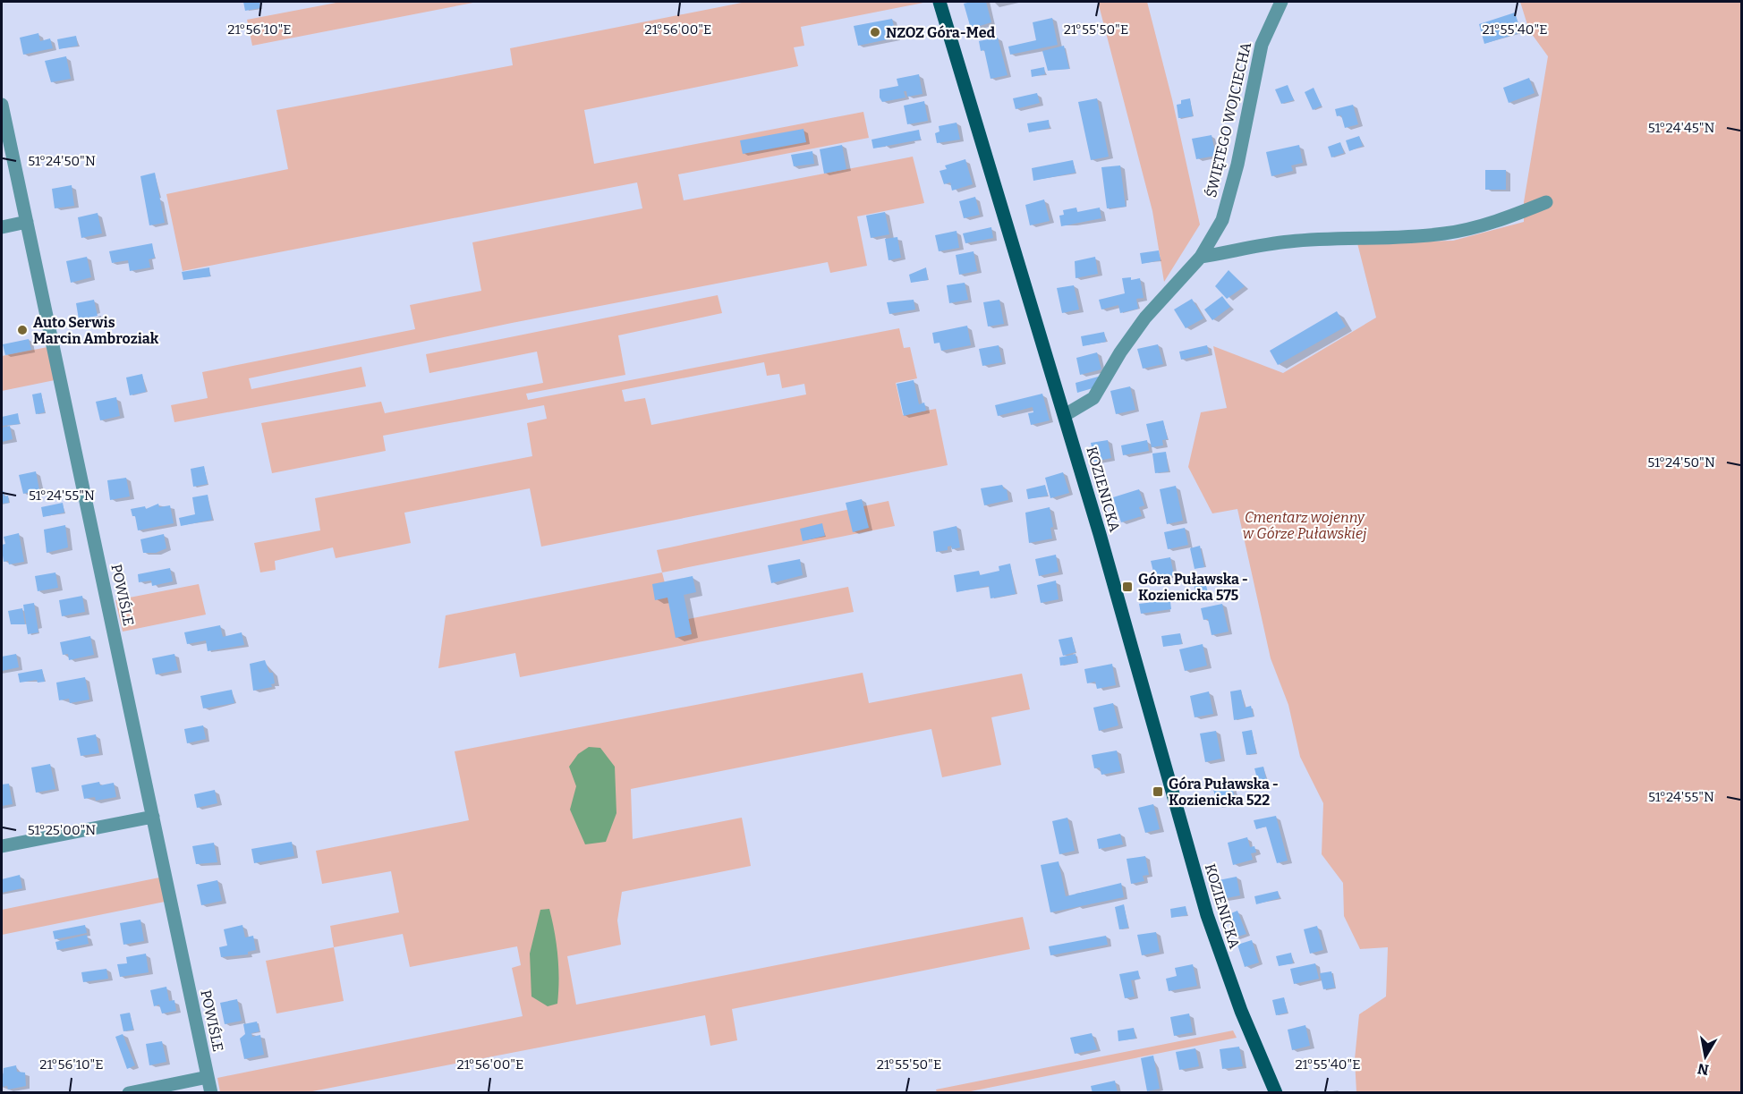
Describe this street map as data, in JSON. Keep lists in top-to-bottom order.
{
  "streets": {
    "main road": ["KOZIENICKA"],
    "street": ["ŚWIĘTEGO WOJCIECHA", "POWIŚLE"]
  },
  "crossings": [
    ["ŚWIĘTEGO WOJCIECHA", "KOZIENICKA"]
  ],
  "parks": ["Cmentarz wojenny w Górze Puławskiej"],
  "places": {
    "other": ["NZOZ Góra-Med", "Auto Serwis Marcin Ambroziak"],
    "transit": ["Góra Puławska - Kozienicka 575", "Góra Puławska - Kozienicka 522"]
  },
  "north": "bottom",
  "coordinates": [
    "21°56'10\"E",
    "21°56'00\"E",
    "21°55'50\"E",
    "21°55'40\"E",
    "51°24'45\"N",
    "51°24'50\"N",
    "51°24'55\"N",
    "51°25'00\"N"
  ]
}
